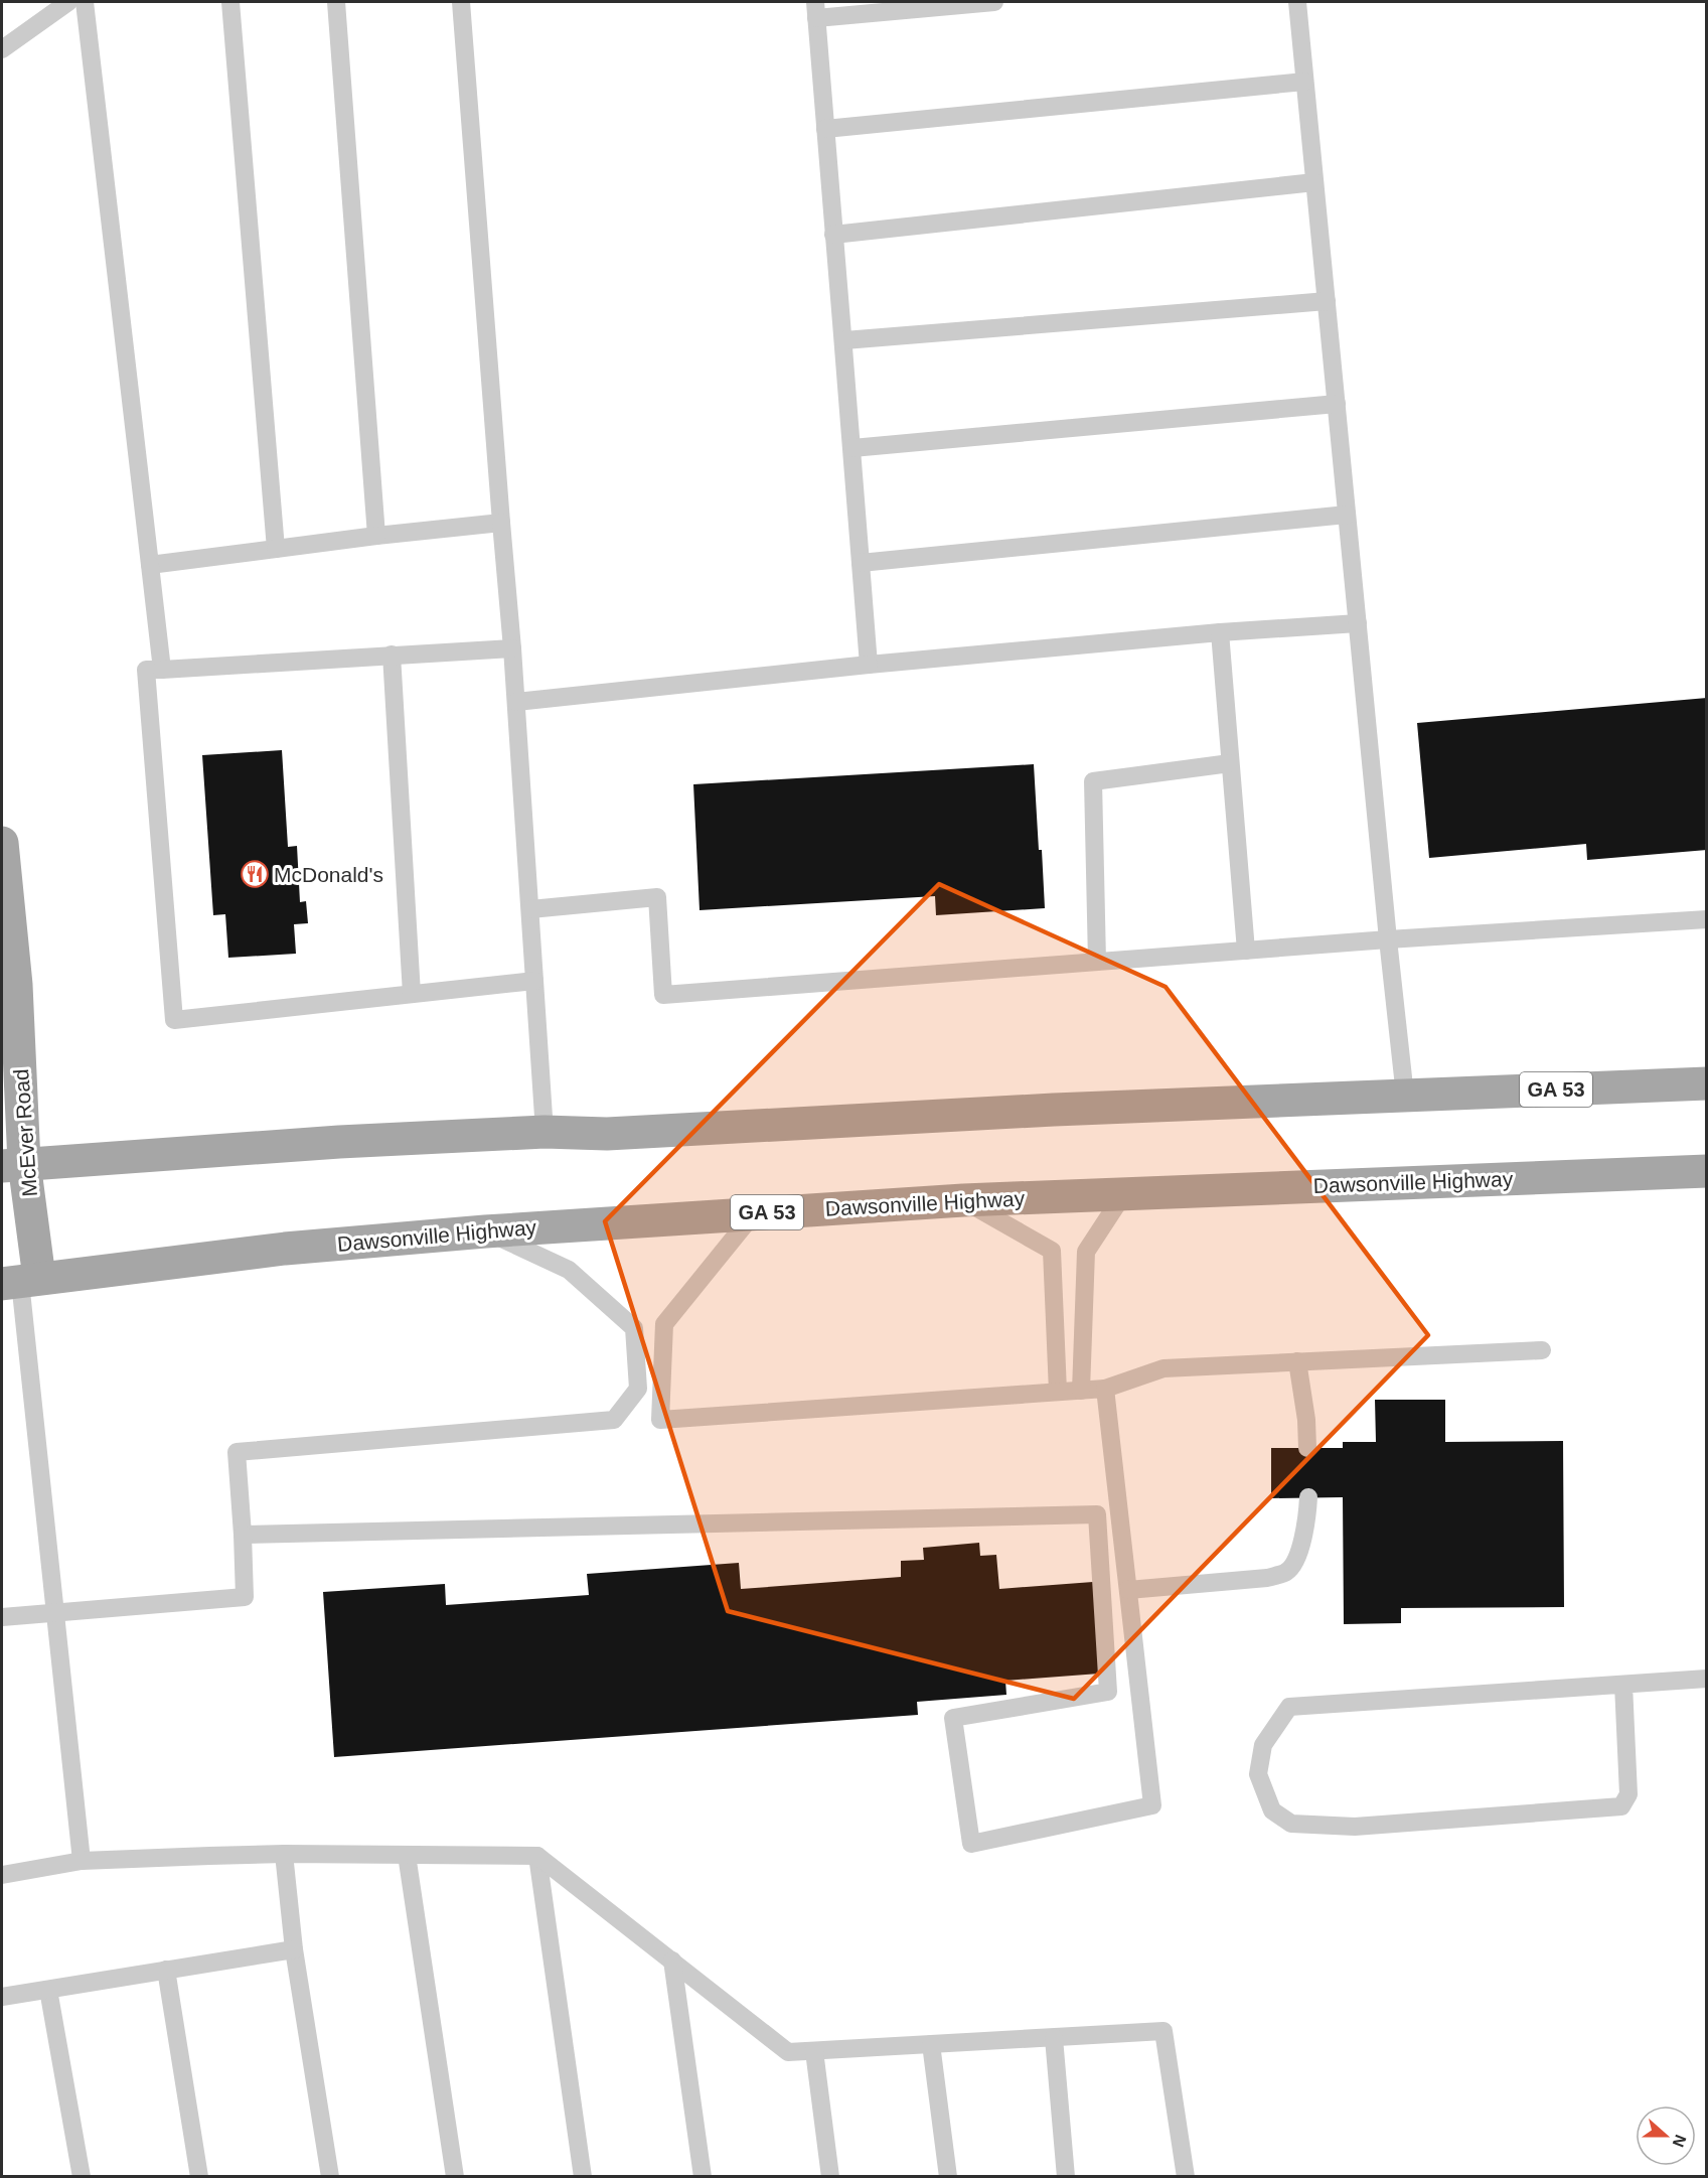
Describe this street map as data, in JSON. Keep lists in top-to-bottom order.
{
  "streets": {
    "main road": ["GA 53", "McEver Road", "Dawsonville Highway"]
  },
  "crossings": [
    ["GA 53", "McEver Road"],
    ["McEver Road", "Dawsonville Highway"]
  ],
  "places": {
    "restaurant": ["McDonald's"]
  },
  "north": "right"
}
